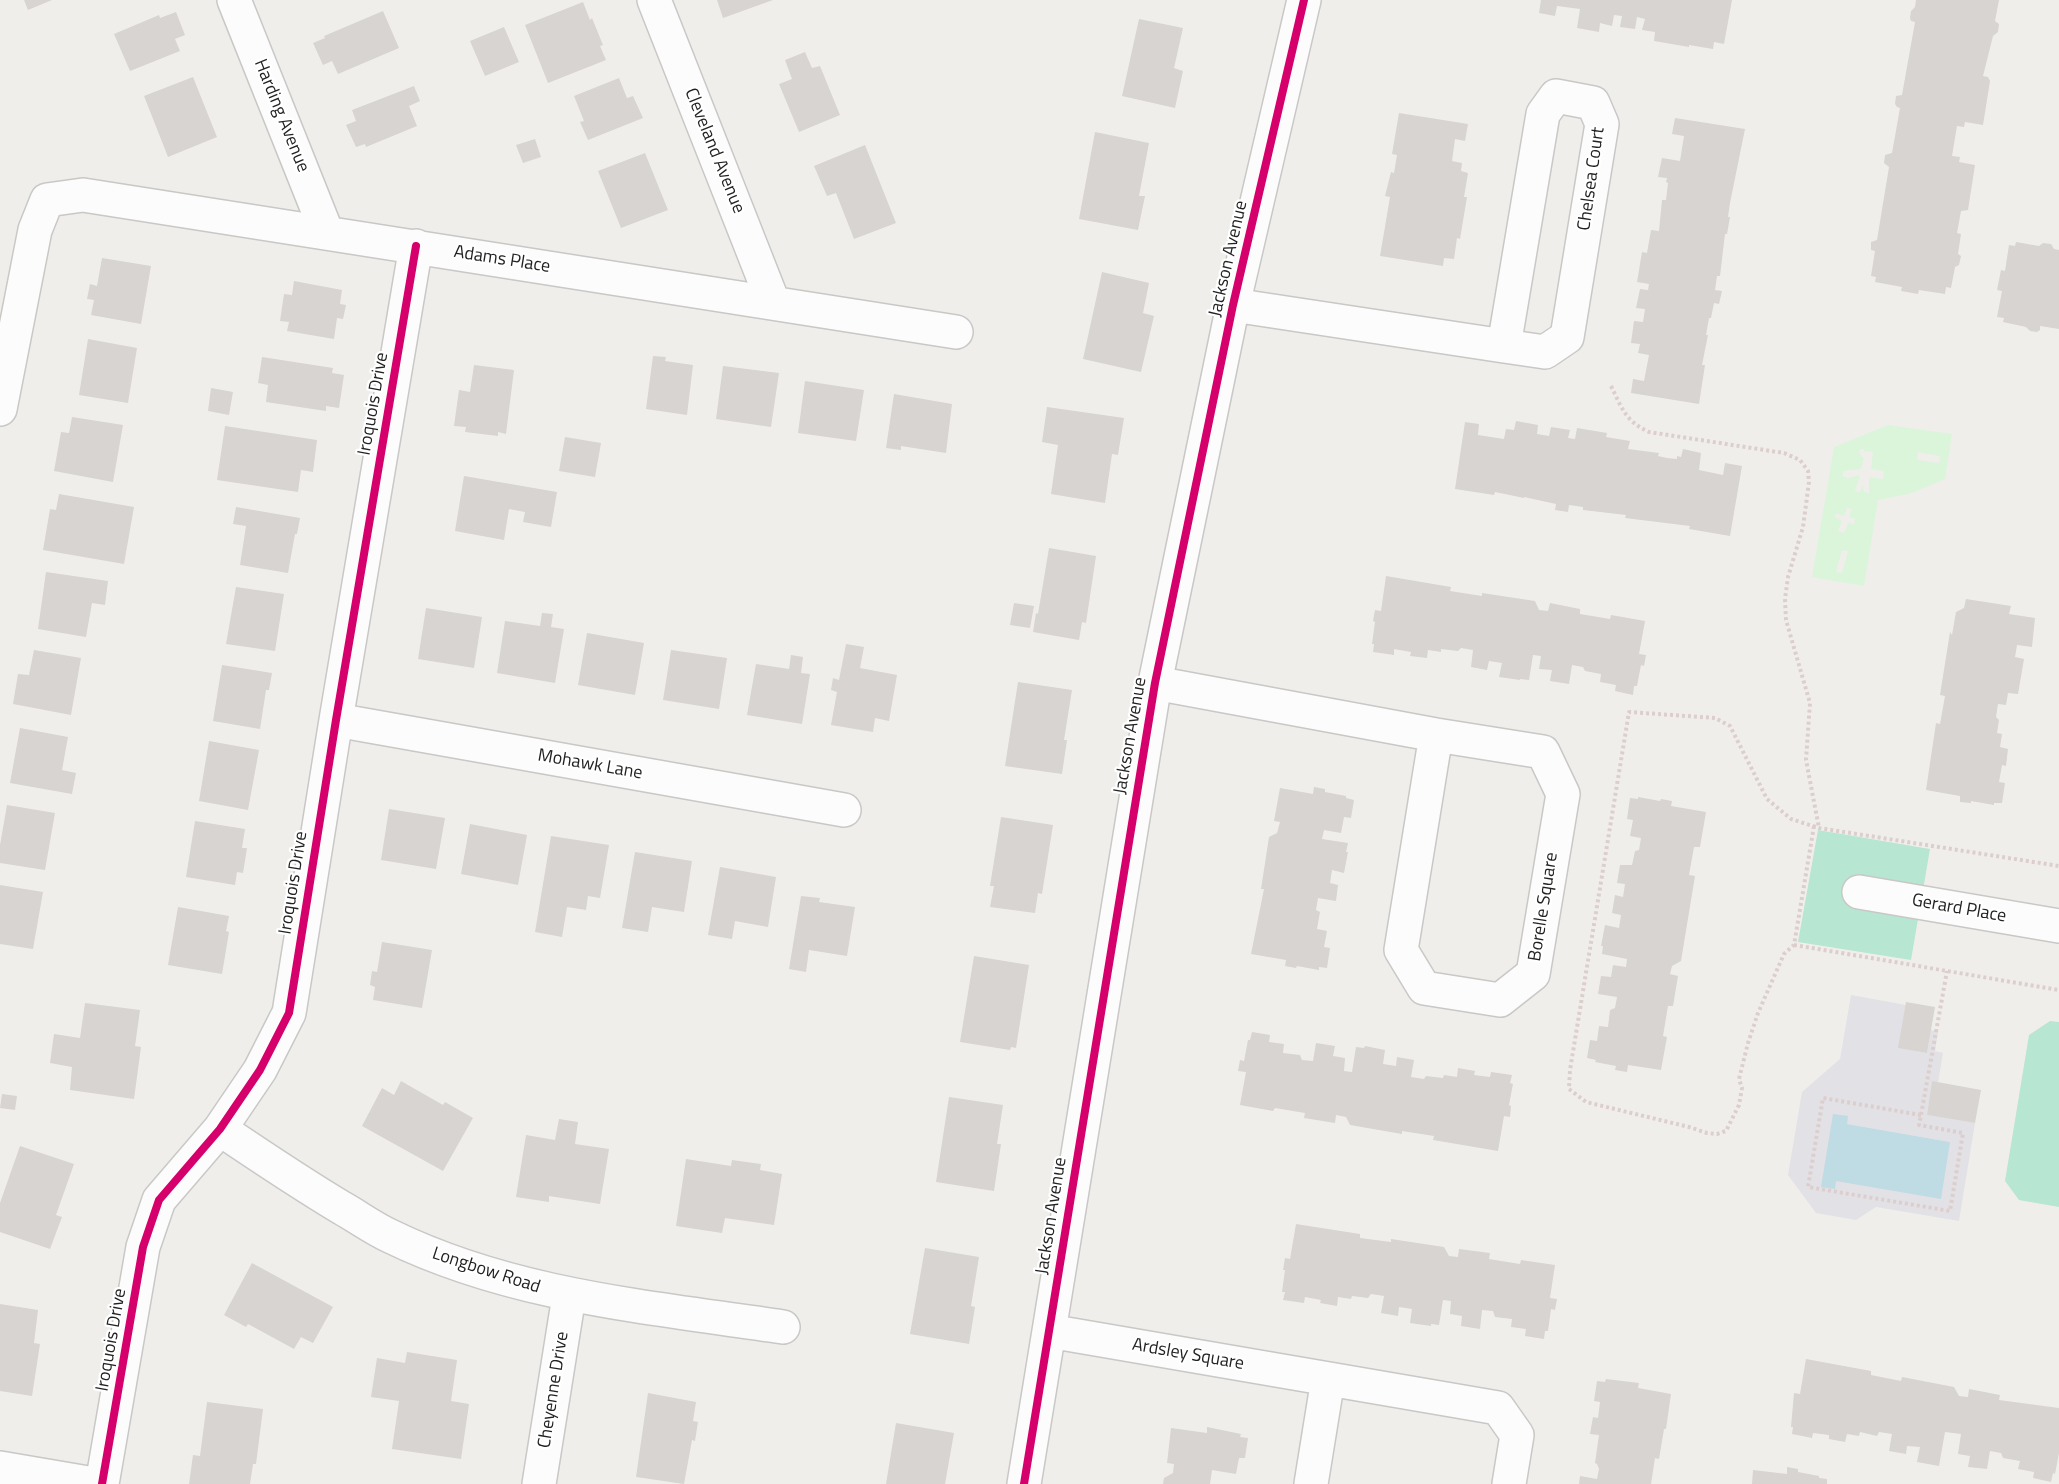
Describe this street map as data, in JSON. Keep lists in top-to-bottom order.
{
  "streets": {
    "street": [
      "Harding Avenue",
      "Cleveland Avenue",
      "Chelsea Court",
      "Jackson Avenue",
      "Adams Place",
      "Iroquois Drive",
      "Mohawk Lane",
      "Borelle Square",
      "Gerard Place",
      "Longbow Road",
      "Ardsley Square",
      "Cheyenne Drive"
    ]
  },
  "crossings": [
    ["Harding Avenue", "Adams Place"],
    ["Cleveland Avenue", "Adams Place"],
    ["Chelsea Court", "Jackson Avenue"],
    ["Jackson Avenue", "Borelle Square"],
    ["Jackson Avenue", "Ardsley Square"],
    ["Adams Place", "Iroquois Drive"],
    ["Iroquois Drive", "Mohawk Lane"],
    ["Iroquois Drive", "Longbow Road"],
    ["Longbow Road", "Cheyenne Drive"]
  ]
}
